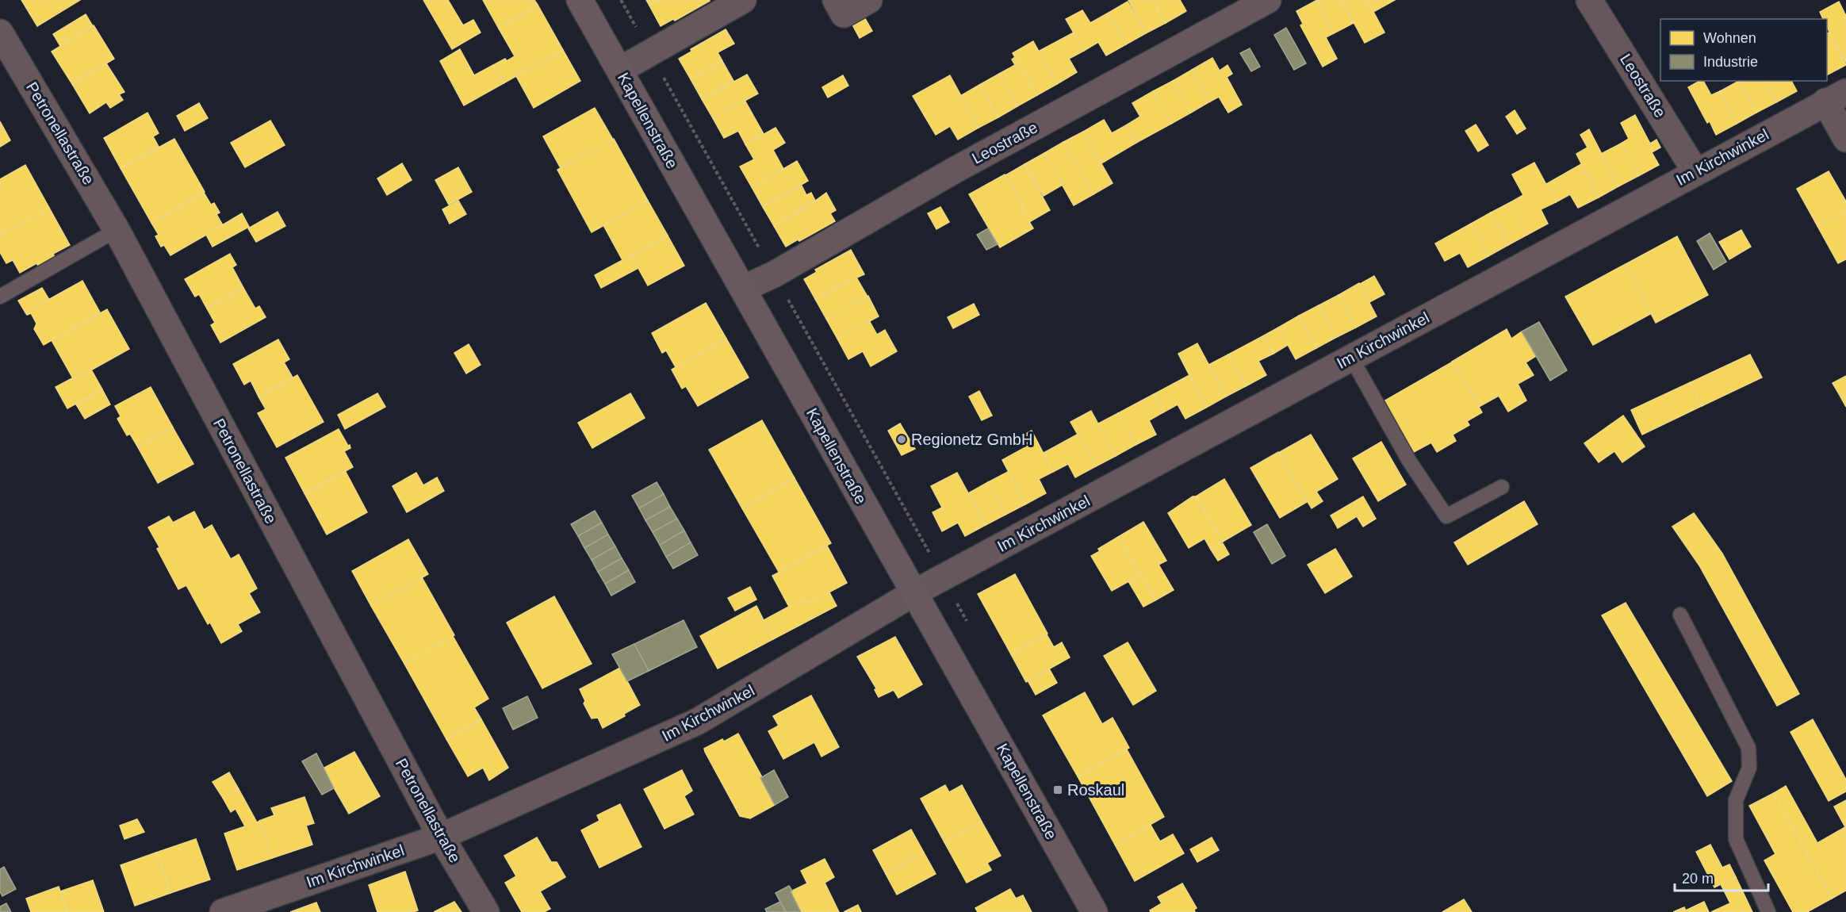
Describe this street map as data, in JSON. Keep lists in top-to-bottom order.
{
  "streets": {
    "street": [
      "Leostraße",
      "Kapellenstraße",
      "Petronellastraße",
      "Im Kirchwinkel"
    ]
  },
  "crossings": [
    ["Leostraße", "Kapellenstraße"],
    ["Leostraße", "Im Kirchwinkel"],
    ["Kapellenstraße", "Im Kirchwinkel"],
    ["Petronellastraße", "Im Kirchwinkel"]
  ],
  "places": {
    "other": ["Regionetz GmbH"],
    "transit": ["Roskaul"]
  },
  "legend": ["Wohnen", "Industrie"],
  "scale_bar": "20 m"
}
